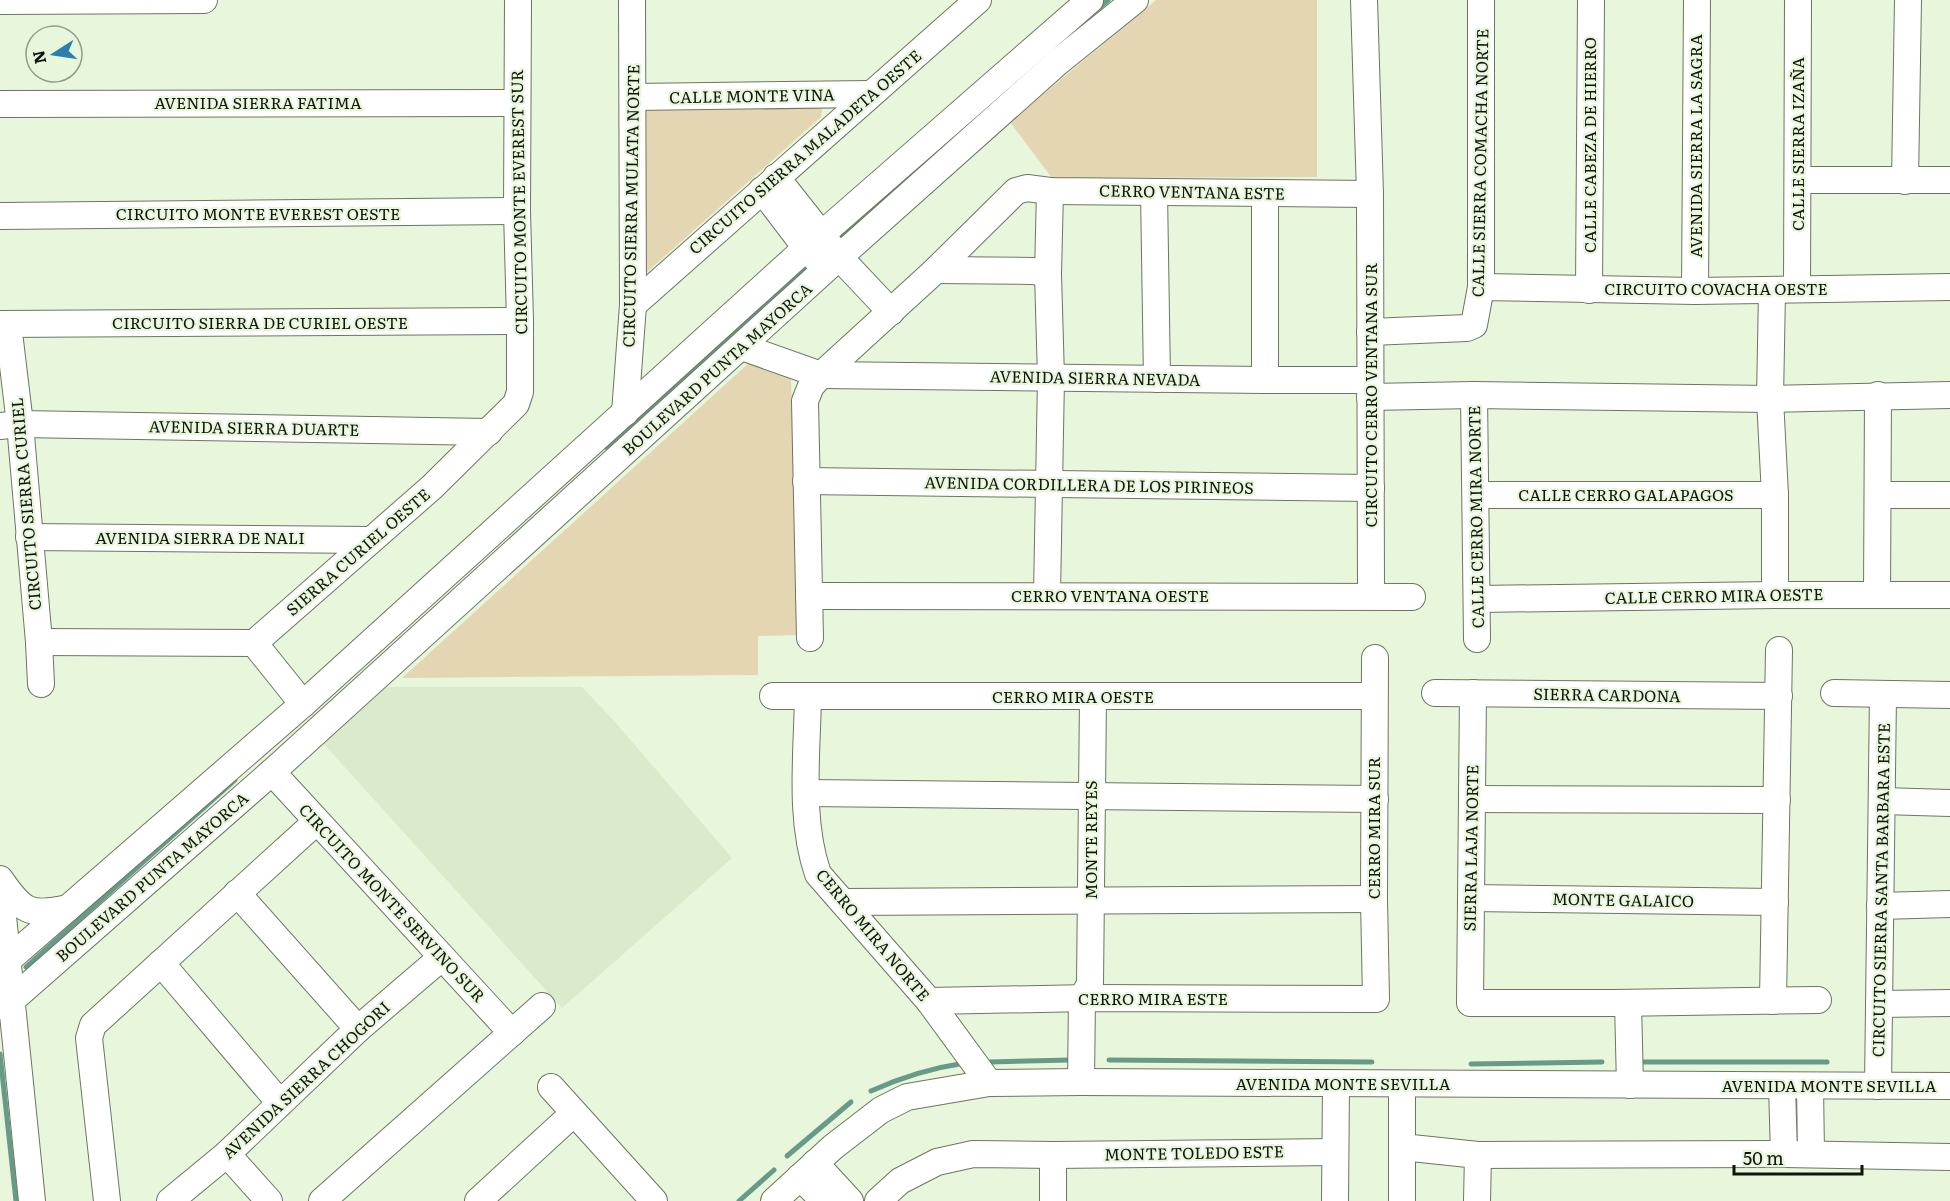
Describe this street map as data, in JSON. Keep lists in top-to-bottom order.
{
  "streets": {
    "street": [
      "CALLE MONTE VINA",
      "AVENIDA SIERRA FATIMA",
      "CALLE SIERRA IZAÑA",
      "CALLE CABEZA DE HIERRO",
      "AVENIDA SIERRA LA SAGRA",
      "CIRCUITO SIERRA MALADETA OESTE",
      "CALLE SIERRA COMACHA NORTE",
      "CERRO VENTANA ESTE",
      "CIRCUITO MONTE EVEREST SUR",
      "CIRCUITO SIERRA MULATA NORTE",
      "CIRCUITO MONTE EVEREST OESTE",
      "CIRCUITO COVACHA OESTE",
      "CIRCUITO SIERRA DE CURIEL OESTE",
      "BOULEVARD PUNTA MAYORCA",
      "AVENIDA SIERRA NEVADA",
      "CIRCUITO CERRO VENTANA SUR",
      "AVENIDA SIERRA DUARTE",
      "AVENIDA CORDILLERA DE LOS PIRINEOS",
      "CALLE CERRO GALAPAGOS",
      "CIRCUITO SIERRA CURIEL",
      "CALLE CERRO MIRA NORTE",
      "AVENIDA SIERRA DE NALI",
      "SIERRA CURIEL OESTE",
      "CERRO VENTANA OESTE",
      "CALLE CERRO MIRA OESTE",
      "SIERRA CARDONA",
      "CERRO MIRA OESTE",
      "CERRO MIRA SUR",
      "MONTE REYES",
      "SIERRA LAJA NORTE",
      "CIRCUITO SIERRA SANTA BARBARA ESTE",
      "MONTE GALAICO",
      "CIRCUITO MONTE SERVINO SUR",
      "CERRO MIRA NORTE",
      "CERRO MIRA ESTE",
      "AVENIDA SIERRA CHOGORI",
      "AVENIDA MONTE SEVILLA",
      "MONTE TOLEDO ESTE"
    ]
  },
  "crossings": [
    ["CALLE MONTE VINA", "CIRCUITO SIERRA MALADETA OESTE"],
    ["CALLE MONTE VINA", "CIRCUITO SIERRA MULATA NORTE"],
    ["AVENIDA SIERRA FATIMA", "CIRCUITO MONTE EVEREST SUR"],
    ["CALLE SIERRA IZAÑA", "CIRCUITO COVACHA OESTE"],
    ["CALLE CABEZA DE HIERRO", "CIRCUITO COVACHA OESTE"],
    ["AVENIDA SIERRA LA SAGRA", "CIRCUITO COVACHA OESTE"],
    ["CIRCUITO SIERRA MALADETA OESTE", "CIRCUITO SIERRA MULATA NORTE"],
    ["CALLE SIERRA COMACHA NORTE", "CIRCUITO COVACHA OESTE"],
    ["CALLE SIERRA COMACHA NORTE", "CIRCUITO CERRO VENTANA SUR"],
    ["CERRO VENTANA ESTE", "CIRCUITO CERRO VENTANA SUR"],
    ["CIRCUITO MONTE EVEREST SUR", "CIRCUITO MONTE EVEREST OESTE"],
    ["CIRCUITO MONTE EVEREST SUR", "CIRCUITO SIERRA DE CURIEL OESTE"],
    ["CIRCUITO MONTE EVEREST SUR", "SIERRA CURIEL OESTE"],
    ["CIRCUITO SIERRA MULATA NORTE", "BOULEVARD PUNTA MAYORCA"],
    ["CIRCUITO SIERRA DE CURIEL OESTE", "CIRCUITO SIERRA CURIEL"],
    ["BOULEVARD PUNTA MAYORCA", "AVENIDA SIERRA NEVADA"],
    ["BOULEVARD PUNTA MAYORCA", "CIRCUITO MONTE SERVINO SUR"],
    ["AVENIDA SIERRA NEVADA", "CIRCUITO CERRO VENTANA SUR"],
    ["AVENIDA SIERRA NEVADA", "CALLE CERRO MIRA NORTE"],
    ["CIRCUITO CERRO VENTANA SUR", "AVENIDA CORDILLERA DE LOS PIRINEOS"],
    ["CIRCUITO CERRO VENTANA SUR", "CERRO VENTANA OESTE"],
    ["AVENIDA SIERRA DUARTE", "CIRCUITO SIERRA CURIEL"],
    ["AVENIDA SIERRA DUARTE", "SIERRA CURIEL OESTE"],
    ["CALLE CERRO GALAPAGOS", "CALLE CERRO MIRA NORTE"],
    ["CIRCUITO SIERRA CURIEL", "AVENIDA SIERRA DE NALI"],
    ["CALLE CERRO MIRA NORTE", "CALLE CERRO MIRA OESTE"],
    ["AVENIDA SIERRA DE NALI", "SIERRA CURIEL OESTE"],
    ["SIERRA CARDONA", "SIERRA LAJA NORTE"],
    ["CERRO MIRA OESTE", "CERRO MIRA SUR"],
    ["CERRO MIRA OESTE", "MONTE REYES"],
    ["CERRO MIRA OESTE", "CERRO MIRA NORTE"],
    ["CERRO MIRA SUR", "CERRO MIRA ESTE"],
    ["MONTE REYES", "CERRO MIRA ESTE"],
    ["MONTE REYES", "AVENIDA MONTE SEVILLA"],
    ["SIERRA LAJA NORTE", "MONTE GALAICO"],
    ["CIRCUITO SIERRA SANTA BARBARA ESTE", "AVENIDA MONTE SEVILLA"],
    ["CIRCUITO MONTE SERVINO SUR", "AVENIDA SIERRA CHOGORI"],
    ["CERRO MIRA NORTE", "CERRO MIRA ESTE"],
    ["CERRO MIRA NORTE", "AVENIDA MONTE SEVILLA"]
  ],
  "scale_bar": "50 m",
  "north": "left"
}
